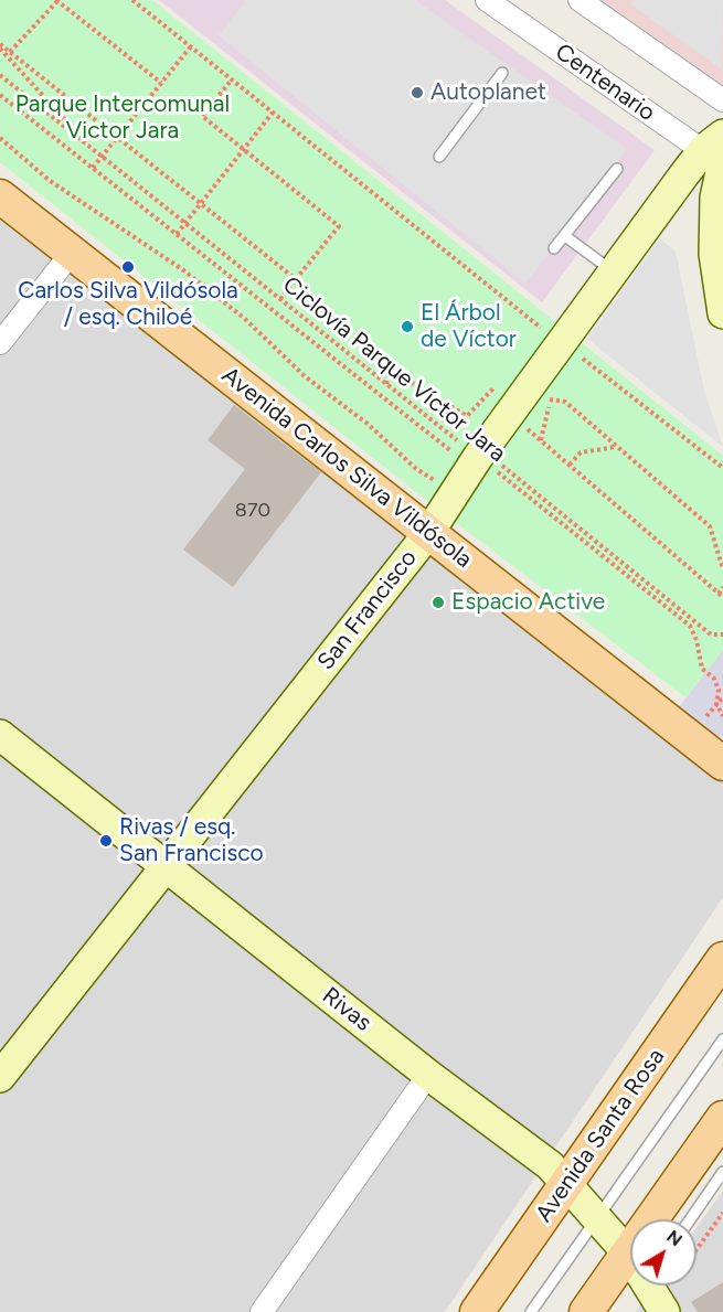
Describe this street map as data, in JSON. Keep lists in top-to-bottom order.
{
  "streets": {
    "main road": ["Avenida Carlos Silva Vildósola", "Avenida Santa Rosa"],
    "street": ["Centenario", "San Francisco", "Rivas"],
    "path": ["Ciclovía Parque Víctor Jara"]
  },
  "crossings": [
    ["Centenario", "San Francisco"],
    ["Ciclovía Parque Víctor Jara", "San Francisco"],
    ["Avenida Carlos Silva Vildósola", "San Francisco"],
    ["San Francisco", "Rivas"],
    ["Rivas", "Avenida Santa Rosa"]
  ],
  "parks": ["Parque Intercomunal Victor Jara"],
  "places": [
    "Autoplanet",
    "Carlos Silva Vildósola / esq. Chiloé",
    "El Árbol de Víctor",
    "Espacio Active",
    "Rivas / esq. San Francisco"
  ],
  "house_numbers": ["870"],
  "north": "top right"
}
